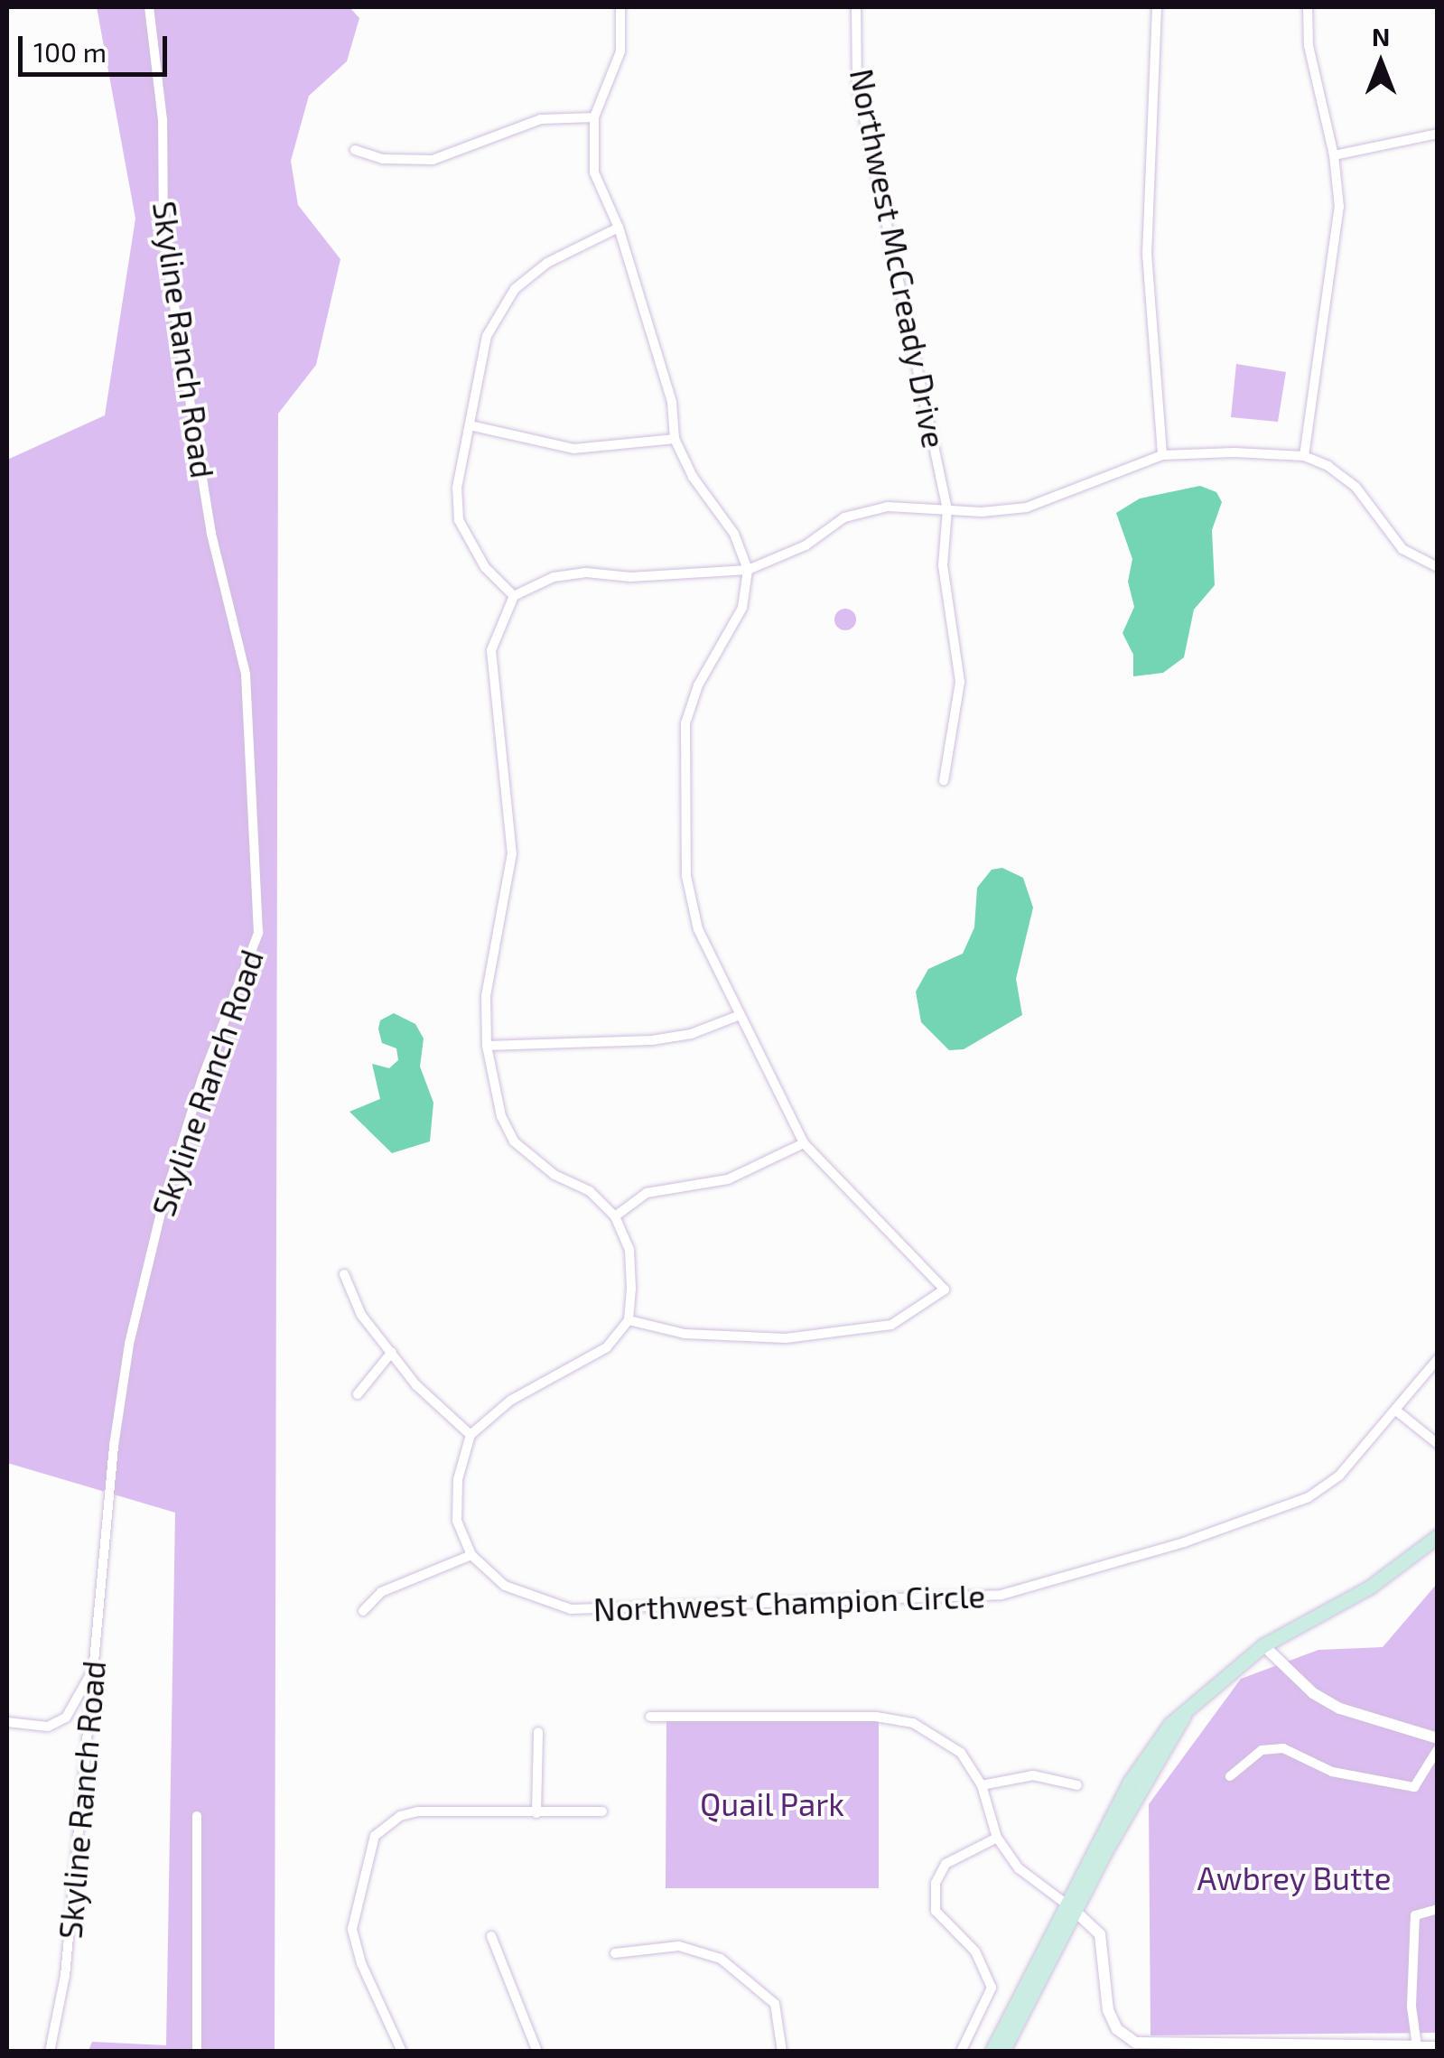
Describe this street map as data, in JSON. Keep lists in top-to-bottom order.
{
  "streets": {
    "street": ["Northwest McCready Drive", "Skyline Ranch Road", "Northwest Champion Circle"]
  },
  "parks": ["Quail Park", "Awbrey Butte"],
  "scale_bar": "100 m",
  "north": "top"
}
